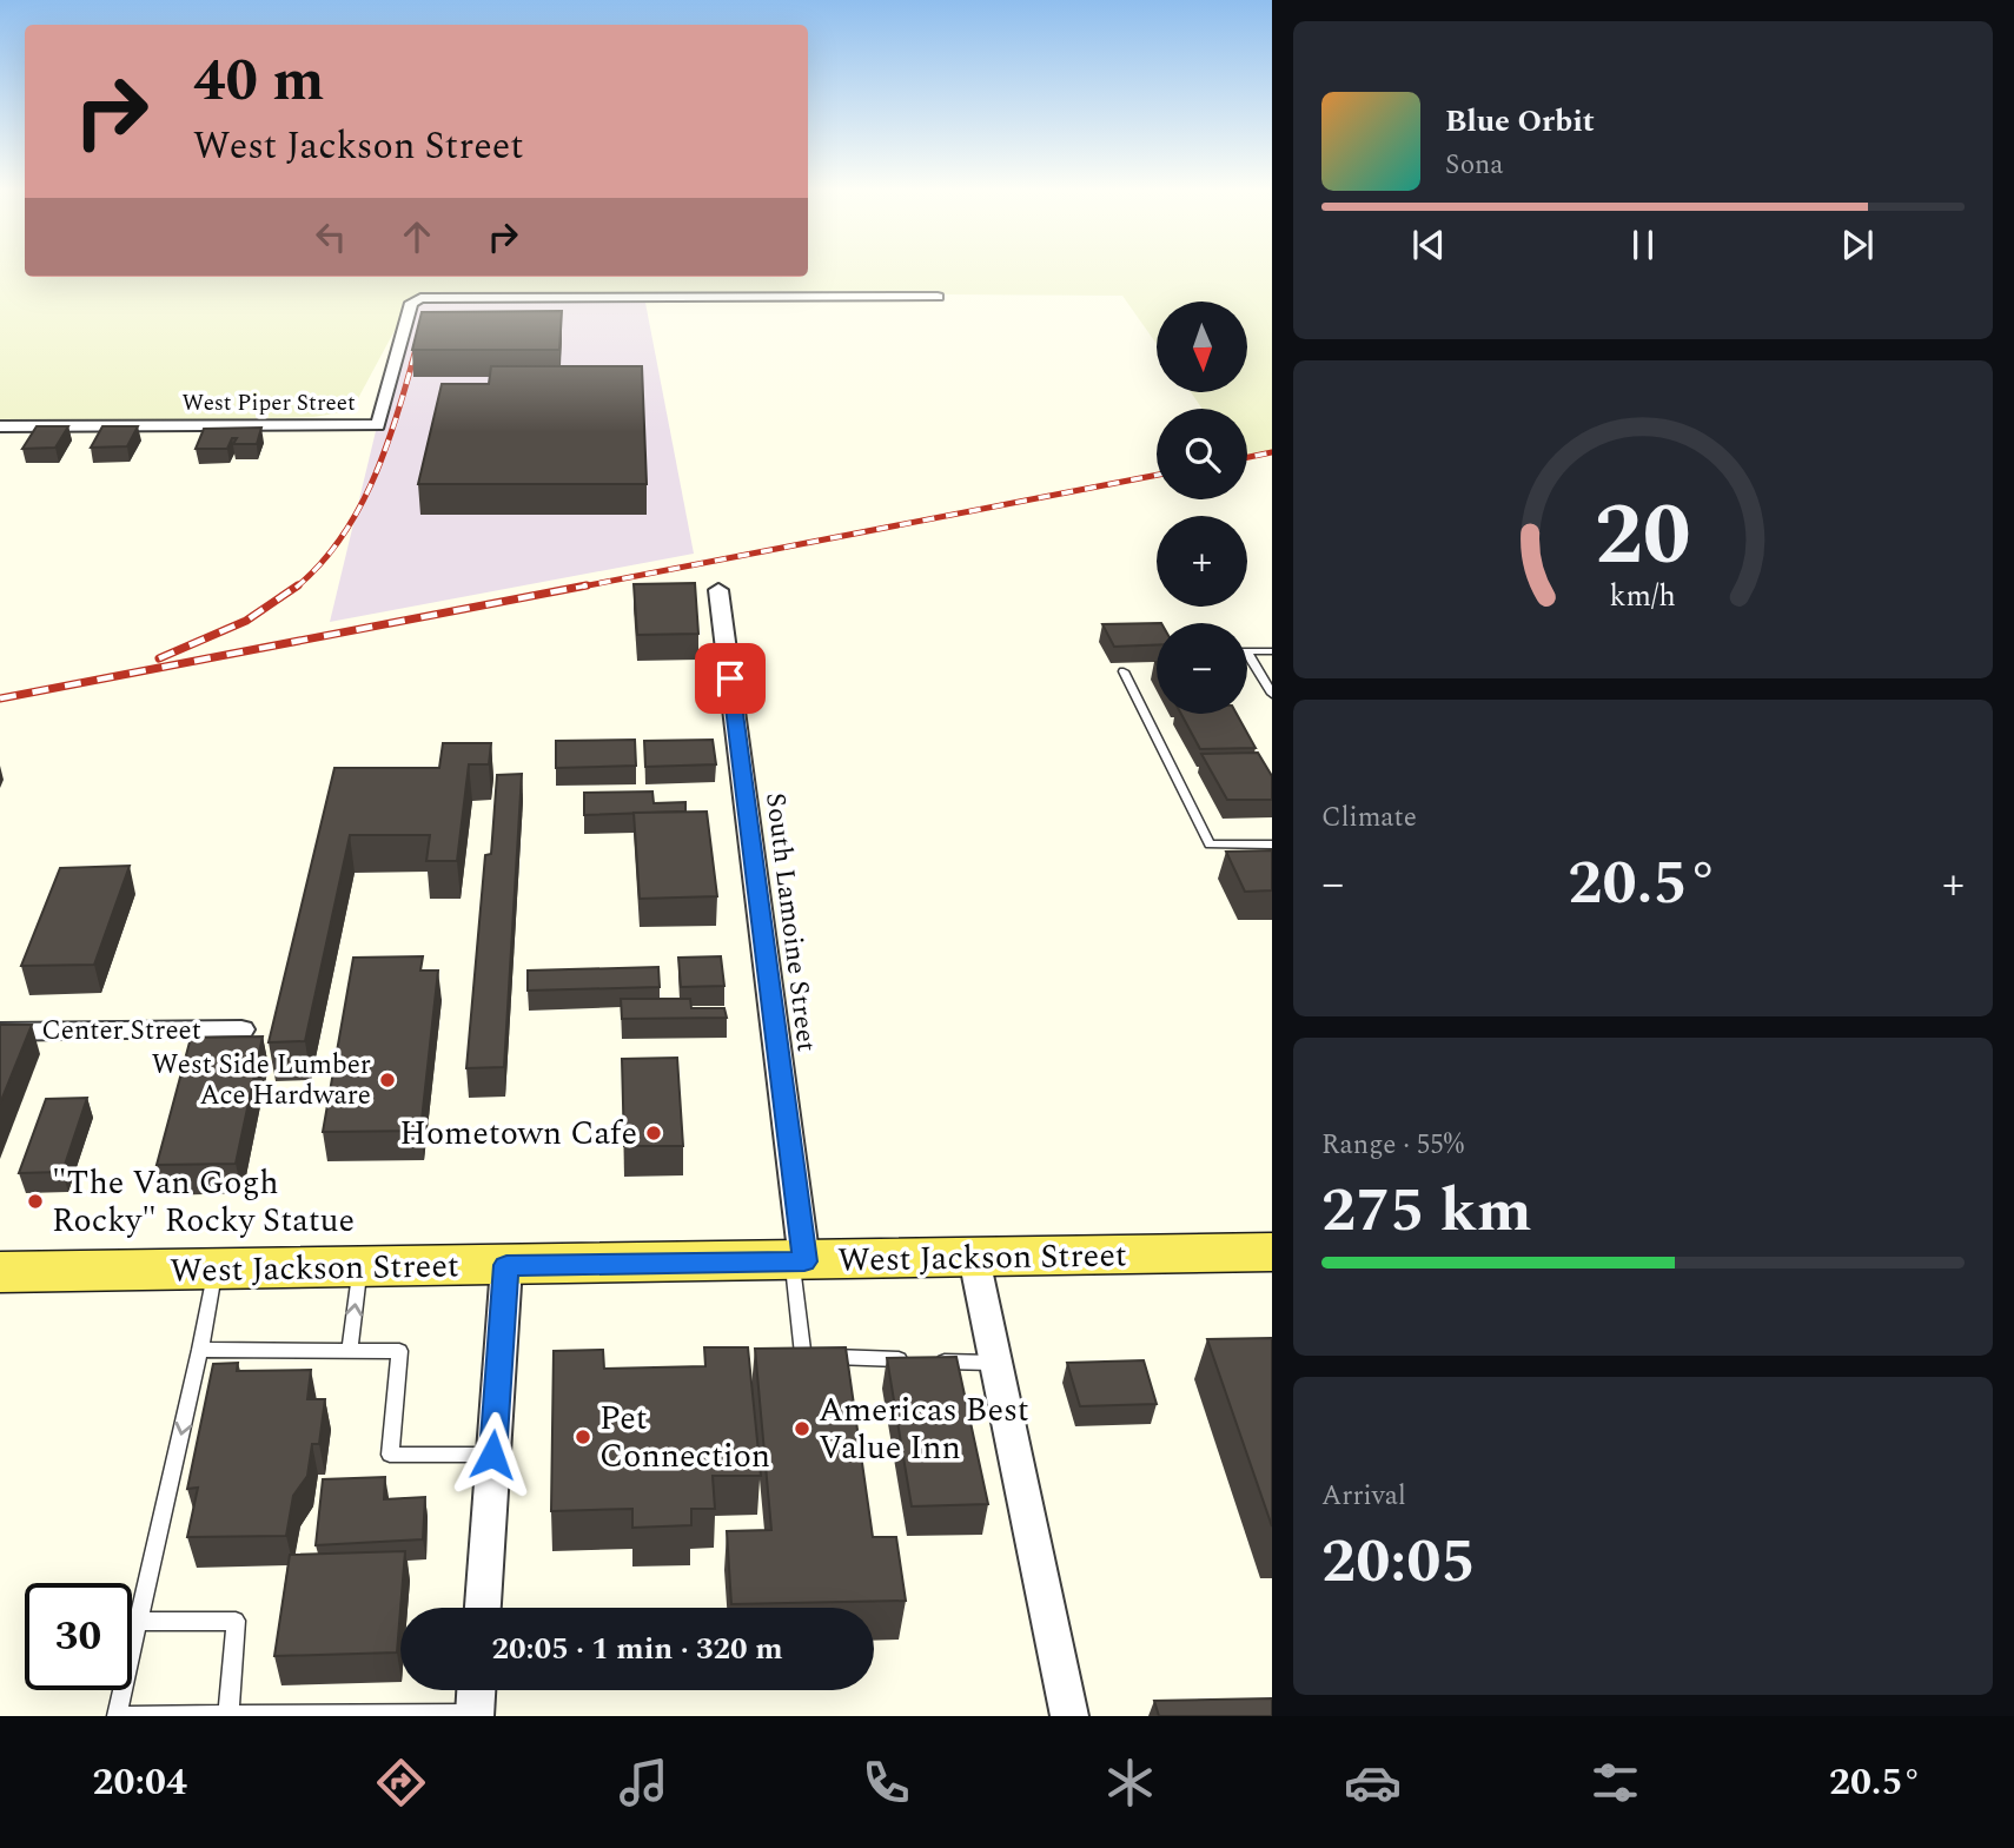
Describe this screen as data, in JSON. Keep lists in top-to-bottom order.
{
  "streets": {
    "main road": ["West Jackson Street"],
    "street": ["West Piper Street", "South Lamoine Street", "Center Street"]
  },
  "crossings": [
    ["South Lamoine Street", "West Jackson Street"]
  ],
  "places": [
    "West Side Lumber Ace Hardware",
    "Hometown Cafe",
    "\"The Van Gogh Rocky\" Rocky Statue",
    "Americas Best Value Inn",
    "Pet Connection"
  ],
  "north": "bottom",
  "page": {
    "turn": ["40 m", "West Jackson Street"],
    "song": ["Blue Orbit", "Sona"],
    "map_buttons": ["+", "−"],
    "tile": [
      "Climate",
      ["Range · 55%", "275 km"],
      ["Arrival", "20:05"]
    ],
    "heat": ["−", "20.5°", "+"],
    "limit": "30",
    "trip": "20:05 · 1 min · 320 m",
    "tabs": ["20:04", "20.5°"],
    "gauge": ["20", "km/h"]
  }
}
